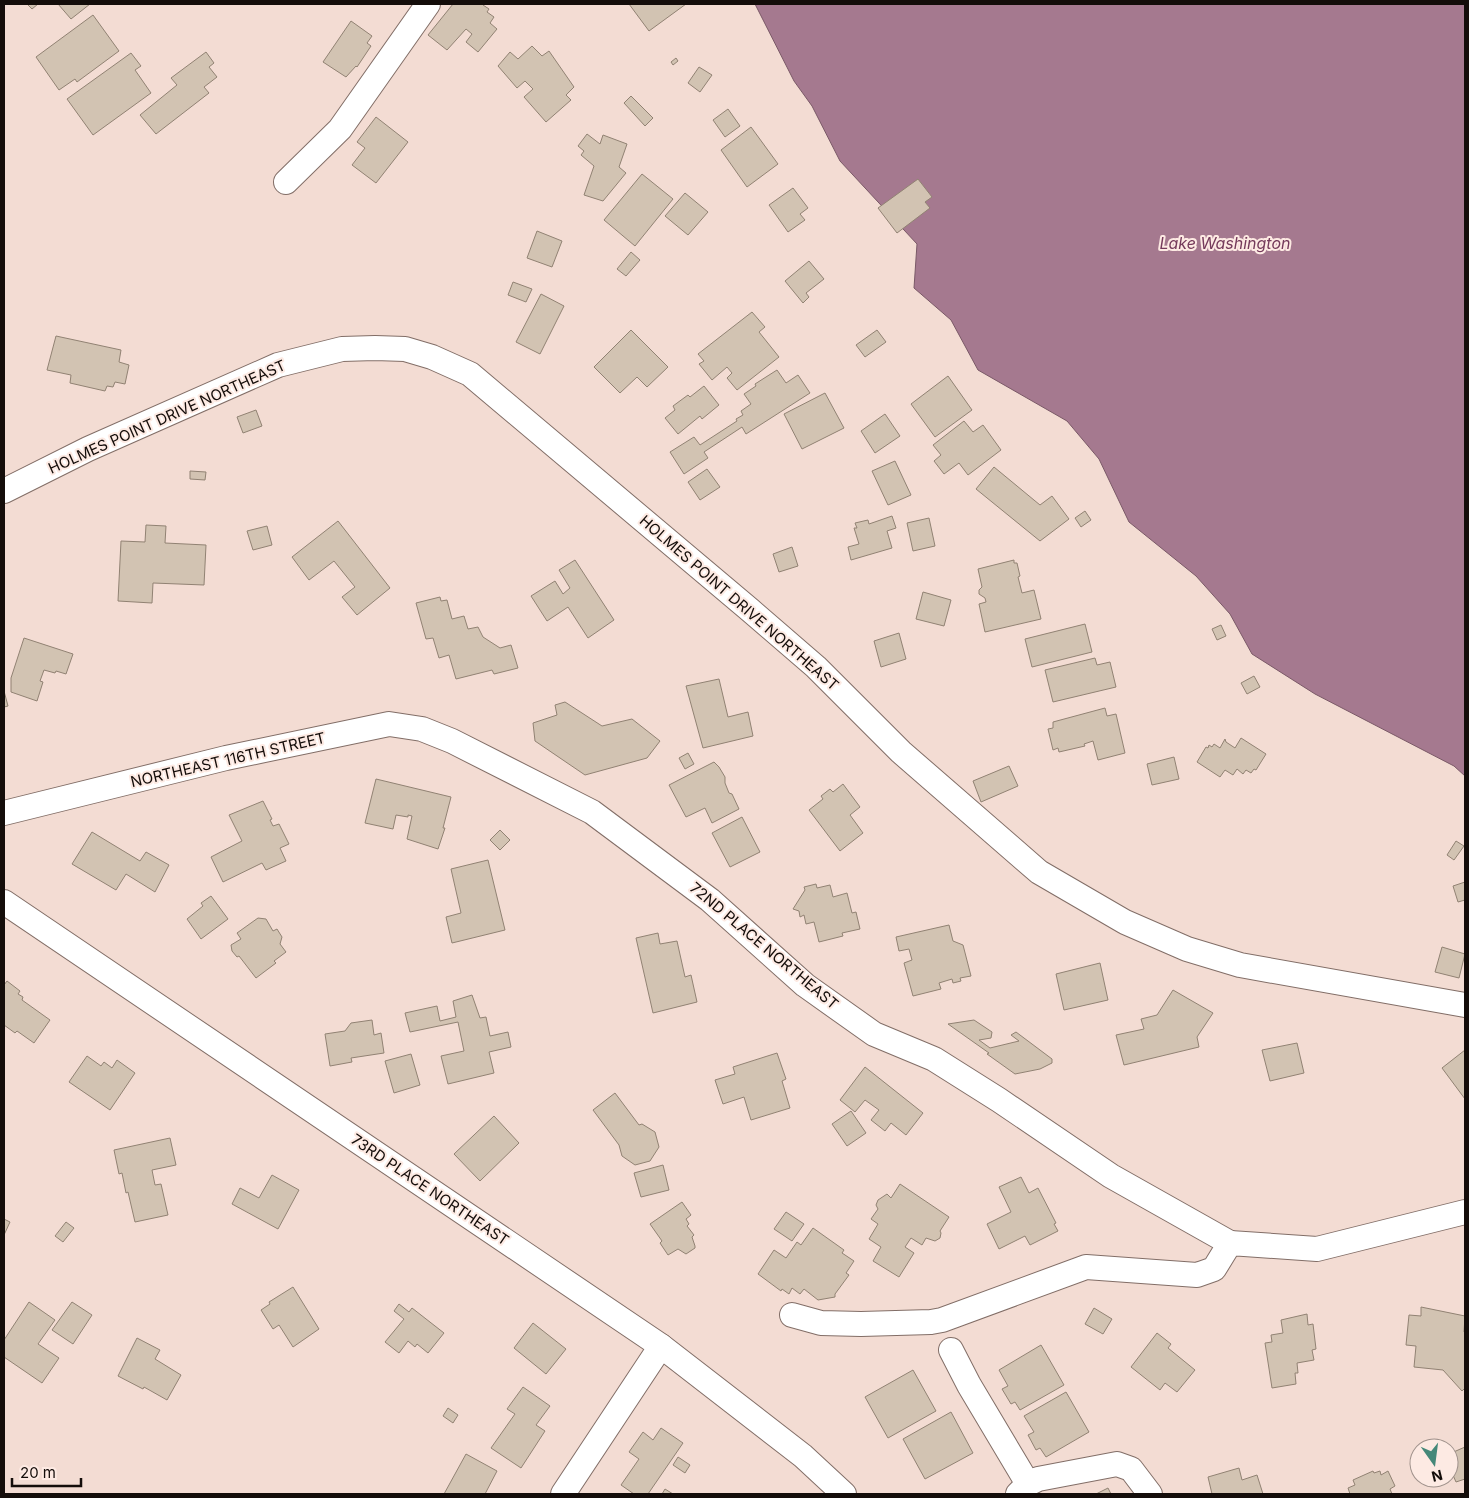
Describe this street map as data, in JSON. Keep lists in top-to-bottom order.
{
  "streets": {
    "street": [
      "HOLMES POINT DRIVE NORTHEAST",
      "NORTHEAST 116TH STREET",
      "72ND PLACE NORTHEAST",
      "73RD PLACE NORTHEAST"
    ]
  },
  "crossings": [
    ["NORTHEAST 116TH STREET", "72ND PLACE NORTHEAST"]
  ],
  "water": ["Lake Washington"],
  "scale_bar": "20 m",
  "north": "bottom"
}
